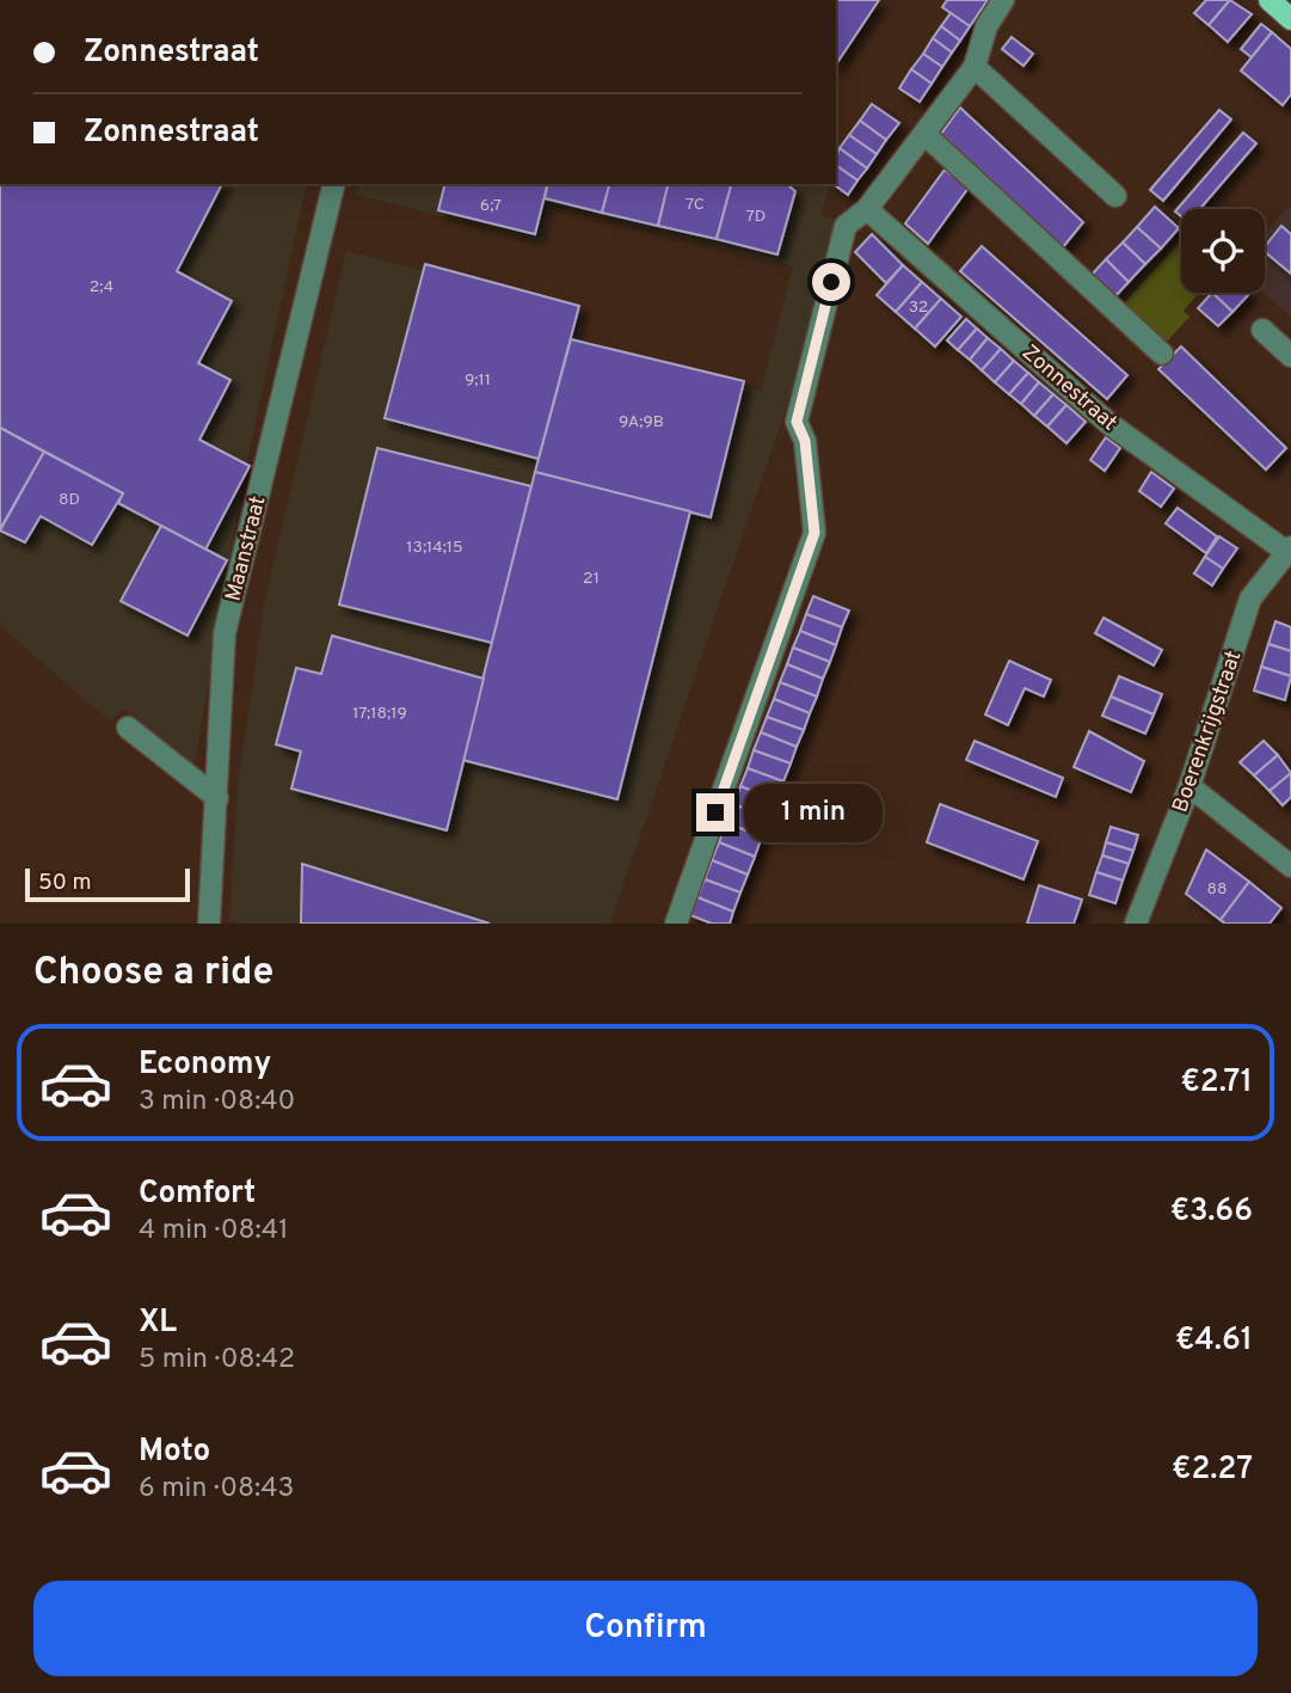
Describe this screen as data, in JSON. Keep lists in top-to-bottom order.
{
  "streets": {
    "street": ["Zonnestraat", "Maanstraat", "Boerenkrijgstraat"]
  },
  "crossings": [
    ["Zonnestraat", "Boerenkrijgstraat"]
  ],
  "house_numbers": [
    "7C",
    "6;7",
    "7D",
    "2;4",
    "32",
    "9;11",
    "9A;9B",
    "8D",
    "13;14;15",
    "21",
    "17;18;19",
    "88"
  ],
  "scale_bar": "50 m",
  "page": {
    "banner": ["Zonnestraat", "Zonnestraat"],
    "bubble": "1 min",
    "scale": "50 m",
    "heading": "Choose a ride",
    "list": [
      {
        "name": "Economy",
        "note": "3 min · 08:40",
        "value": "€2.71"
      },
      {
        "name": "Comfort",
        "note": "4 min · 08:41",
        "value": "€3.66"
      },
      {
        "name": "XL",
        "note": "5 min · 08:42",
        "value": "€4.61"
      },
      {
        "name": "Moto",
        "note": "6 min · 08:43",
        "value": "€2.27"
      }
    ],
    "buttons": "Confirm"
  }
}
